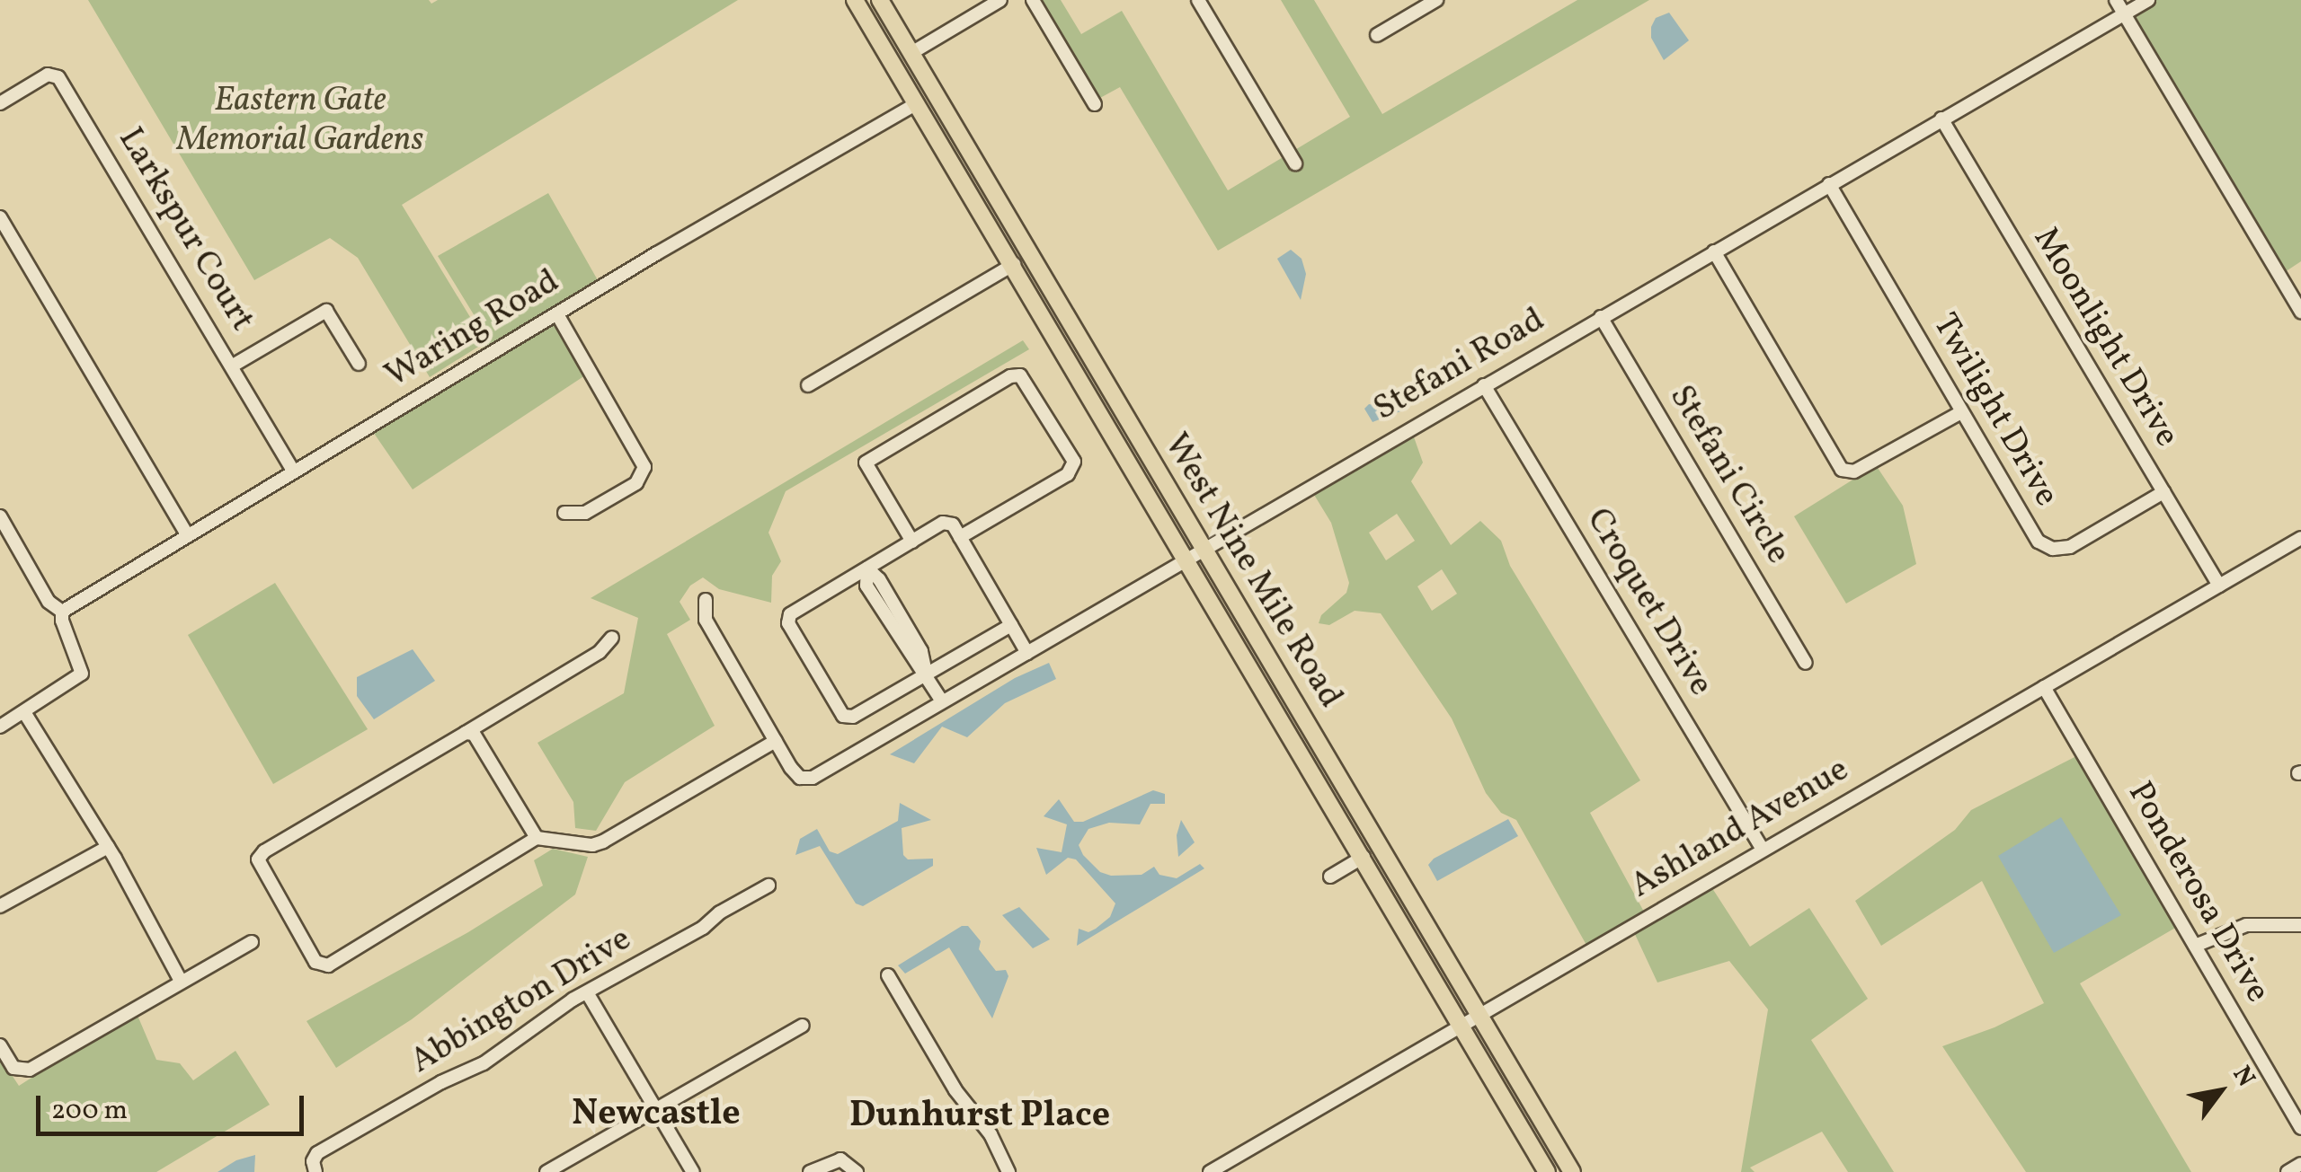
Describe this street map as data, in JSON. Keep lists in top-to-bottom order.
{
  "streets": {
    "main road": ["West Nine Mile Road"],
    "street": [
      "Larkspur Court",
      "Waring Road",
      "Moonlight Drive",
      "Stefani Road",
      "Twilight Drive",
      "Stefani Circle",
      "Croquet Drive",
      "Ashland Avenue",
      "Ponderosa Drive",
      "Abbington Drive"
    ]
  },
  "crossings": [
    ["Larkspur Court", "Waring Road"],
    ["Waring Road", "West Nine Mile Road"],
    ["Moonlight Drive", "Stefani Road"],
    ["Moonlight Drive", "Twilight Drive"],
    ["Moonlight Drive", "Ashland Avenue"],
    ["Stefani Road", "Twilight Drive"],
    ["Stefani Road", "Stefani Circle"],
    ["Stefani Road", "West Nine Mile Road"],
    ["Stefani Road", "Croquet Drive"],
    ["West Nine Mile Road", "Ashland Avenue"],
    ["Croquet Drive", "Ashland Avenue"],
    ["Ashland Avenue", "Ponderosa Drive"]
  ],
  "districts": ["Newcastle", "Dunhurst Place"],
  "parks": ["Eastern Gate Memorial Gardens"],
  "scale_bar": "200 m",
  "north": "top right"
}
